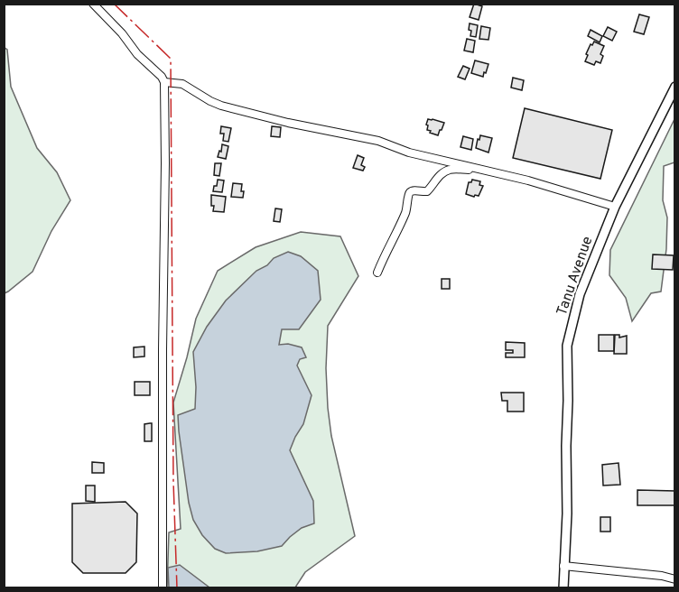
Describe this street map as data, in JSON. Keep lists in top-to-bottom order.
{
  "streets": {
    "street": ["Tanu Avenue"]
  }
}
